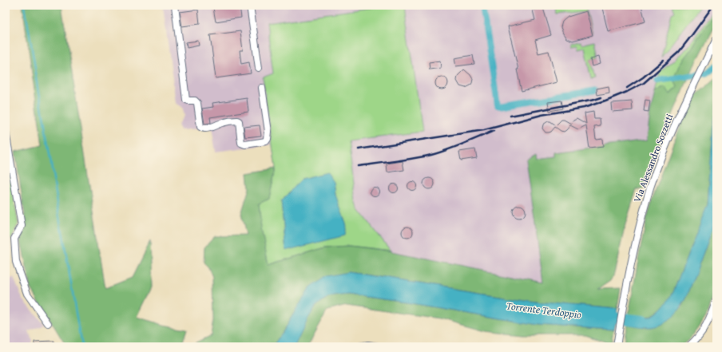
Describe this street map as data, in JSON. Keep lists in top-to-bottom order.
{
  "streets": {
    "street": ["Via Alessandro Sozzetti"]
  },
  "water": ["Torrente Terdoppio"]
}
